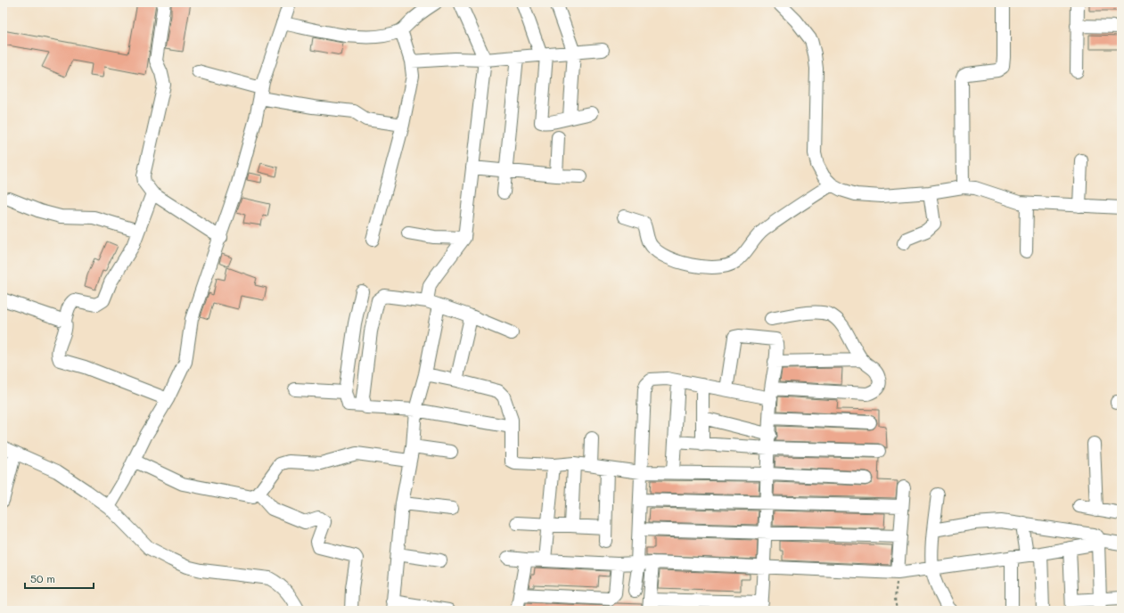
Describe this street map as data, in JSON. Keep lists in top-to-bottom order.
{
  "scale_bar": "50 m"
}
